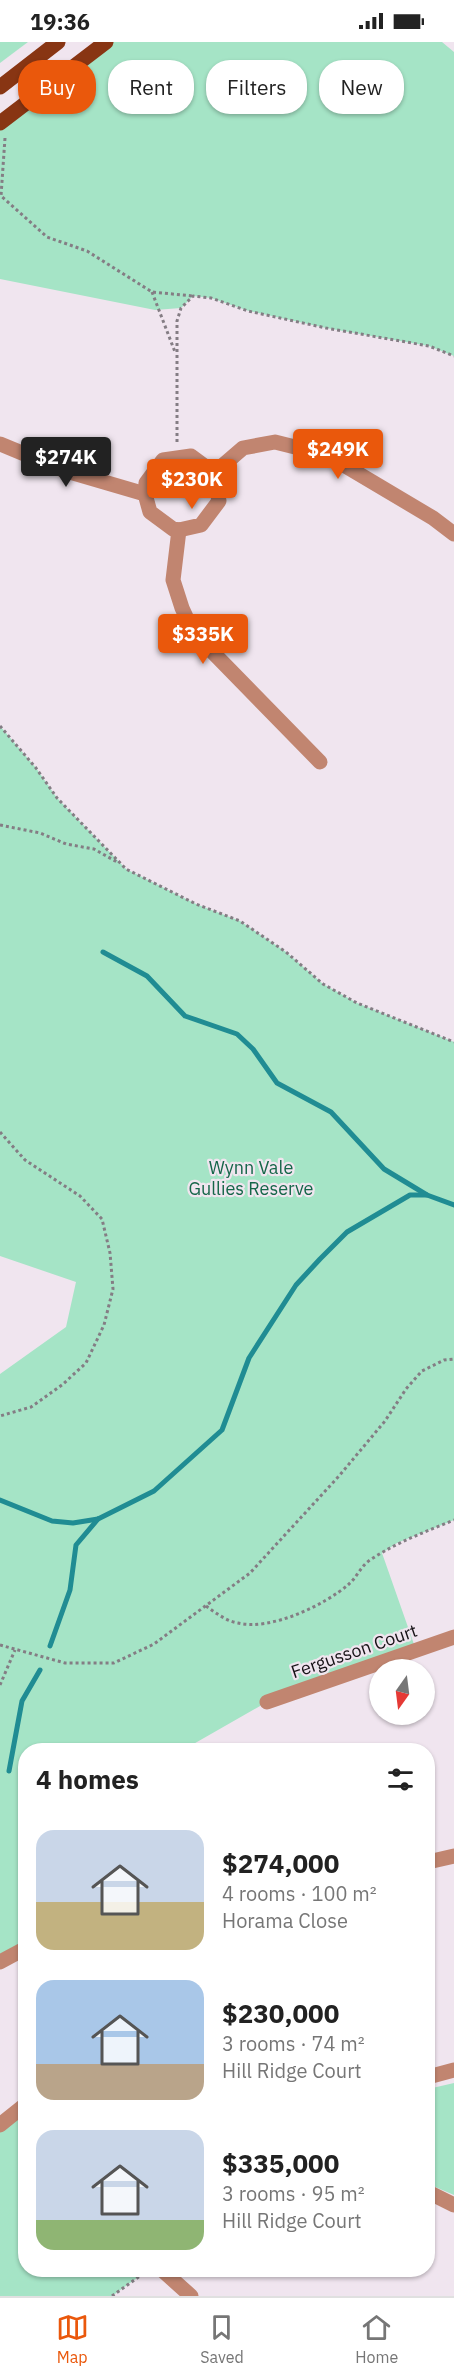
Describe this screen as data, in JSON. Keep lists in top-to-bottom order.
{
  "streets": {
    "street": ["Fergusson Court"]
  },
  "parks": ["Wynn Vale Gullies Reserve"],
  "north": "bottom",
  "page": {
    "status": "19:36",
    "chip": [
      "Buy",
      "Rent",
      "Filters",
      "New"
    ],
    "price": [
      "$249K",
      "$274K",
      "$230K",
      "$335K"
    ],
    "heading": "4 homes",
    "list": [
      {
        "name": "$274,000",
        "note": "4 rooms · 100 m² · Horama Close"
      },
      {
        "name": "$230,000",
        "note": "3 rooms · 74 m² · Hill Ridge Court"
      },
      {
        "name": "$335,000",
        "note": "3 rooms · 95 m² · Hill Ridge Court"
      }
    ],
    "tabs": ["Map", "Saved", "Home"]
  }
}
